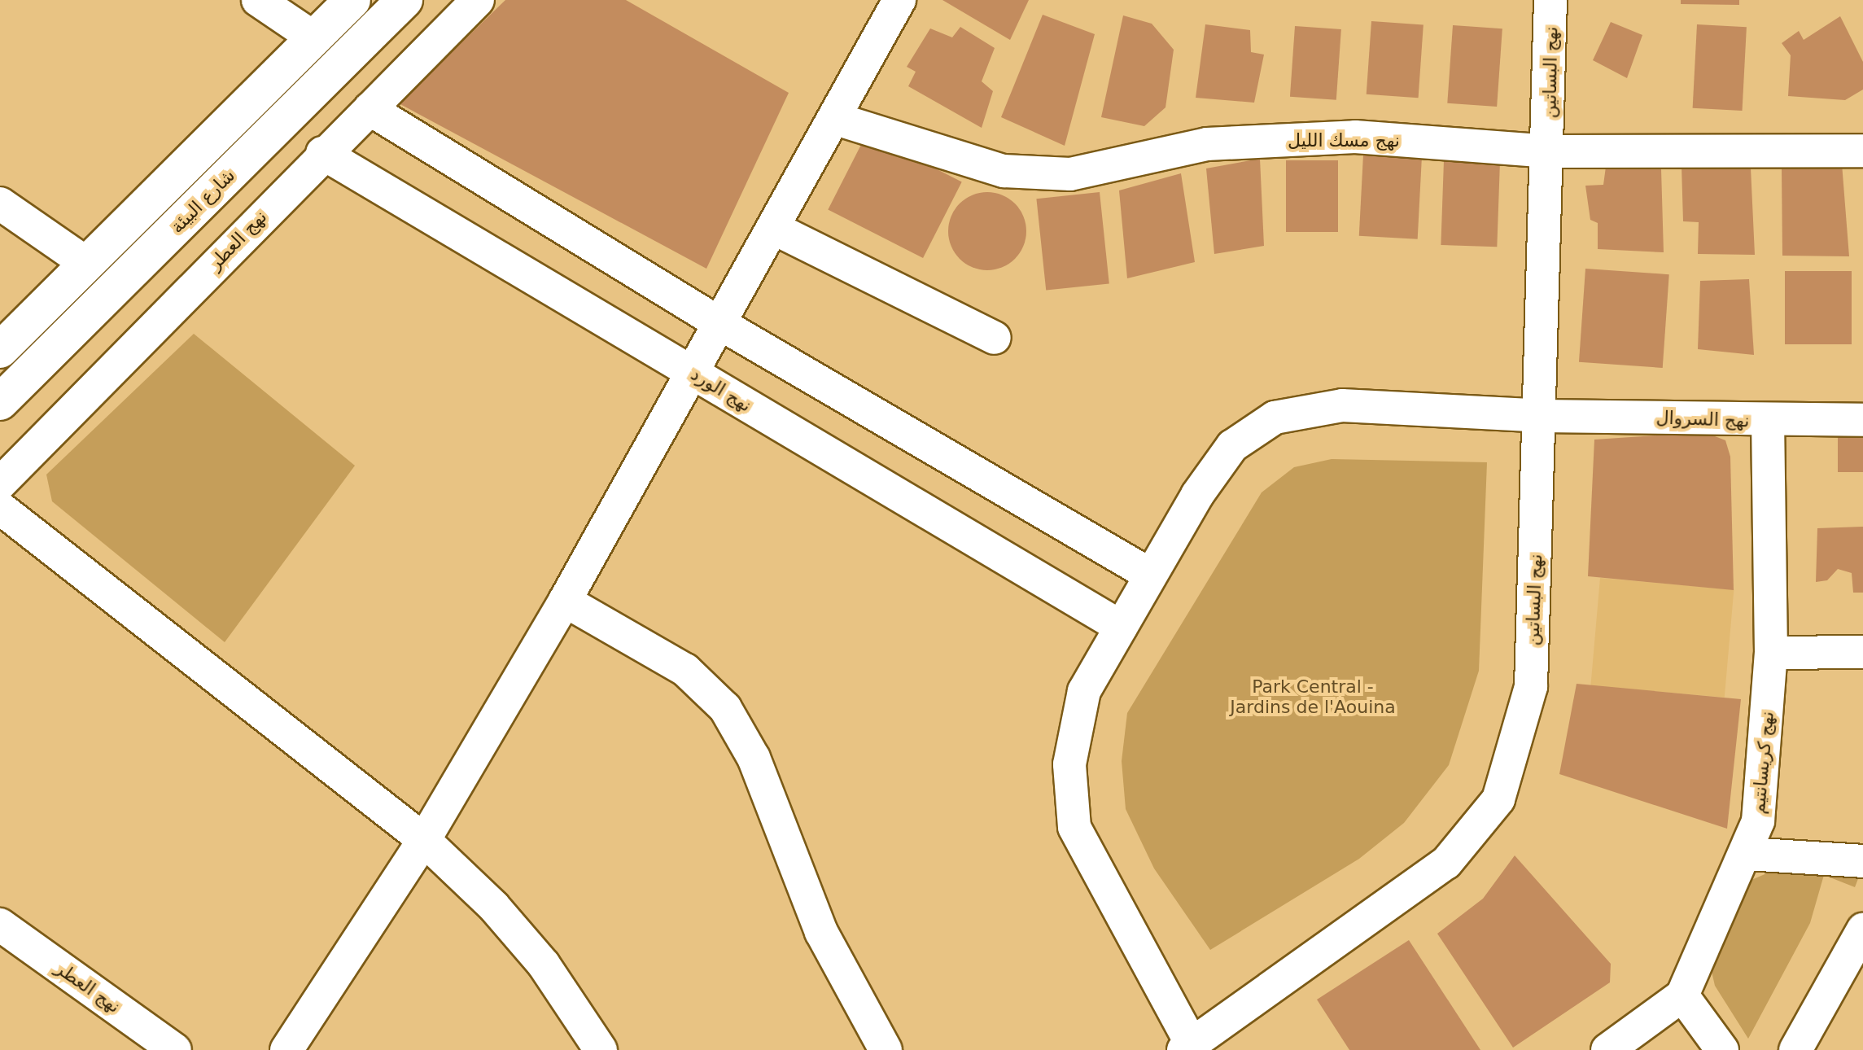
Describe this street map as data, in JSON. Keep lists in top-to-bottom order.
{
  "streets": {
    "main road": ["شارع البيئة"],
    "street": [
      "نهج البساتين",
      "نهج مسك الليل",
      "نهج العطر",
      "نهج الورد",
      "نهج السروال",
      "نهج كريسانتيم"
    ]
  },
  "crossings": [
    ["نهج البساتين", "نهج مسك الليل"],
    ["نهج البساتين", "نهج السروال"],
    ["نهج العطر", "نهج الورد"],
    ["نهج الورد", "نهج السروال"],
    ["نهج السروال", "نهج كريسانتيم"]
  ],
  "parks": ["Park Central - Jardins de l'Aouina"]
}
